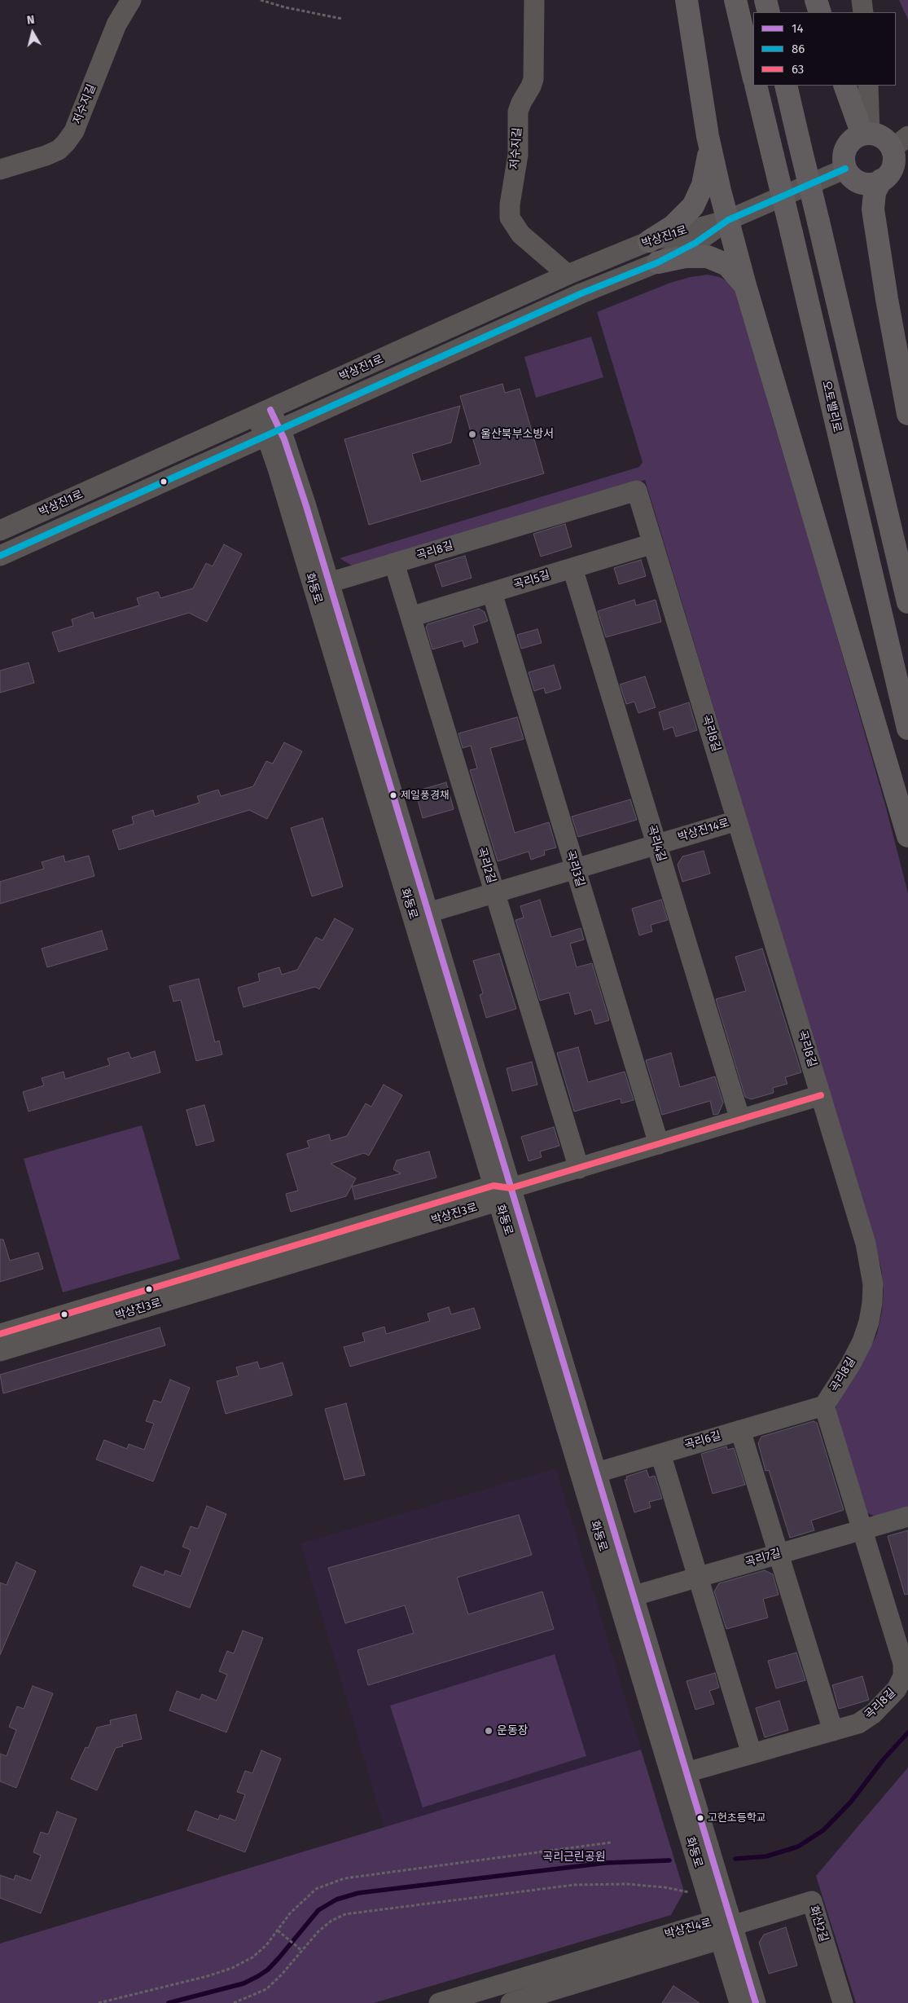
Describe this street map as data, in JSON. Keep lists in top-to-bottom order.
{
  "streets": {
    "highway": ["오토밸리로"],
    "street": [
      "저수지길",
      "박상진1로",
      "곡리8길",
      "곡리5길",
      "화동로",
      "박상진14로",
      "곡리4길",
      "곡리2길",
      "곡리3길",
      "박상진3로",
      "곡리6길",
      "곡리7길",
      "화산2길",
      "박상진4로"
    ]
  },
  "crossings": [
    ["저수지길", "박상진1로"],
    ["박상진1로", "화동로"],
    ["곡리8길", "곡리5길"],
    ["곡리8길", "화동로"],
    ["곡리8길", "박상진14로"],
    ["곡리8길", "곡리2길"],
    ["곡리8길", "곡리6길"],
    ["곡리8길", "곡리7길"],
    ["곡리5길", "곡리4길"],
    ["곡리5길", "곡리2길"],
    ["곡리5길", "곡리3길"],
    ["화동로", "박상진14로"],
    ["화동로", "박상진3로"],
    ["화동로", "곡리6길"],
    ["화동로", "곡리7길"],
    ["화동로", "화산2길"],
    ["화동로", "박상진4로"],
    ["박상진14로", "곡리4길"],
    ["박상진14로", "곡리2길"],
    ["박상진14로", "곡리3길"],
    ["화산2길", "박상진4로"]
  ],
  "parks": ["곡리근린공원"],
  "places": [
    "울산북부소방서",
    "제일풍경채",
    "운동장",
    "고헌초등학교"
  ],
  "lines": ["transit line 86", "transit line 14", "transit line 63"],
  "legend": ["14", "86", "63"],
  "north": "top"
}
